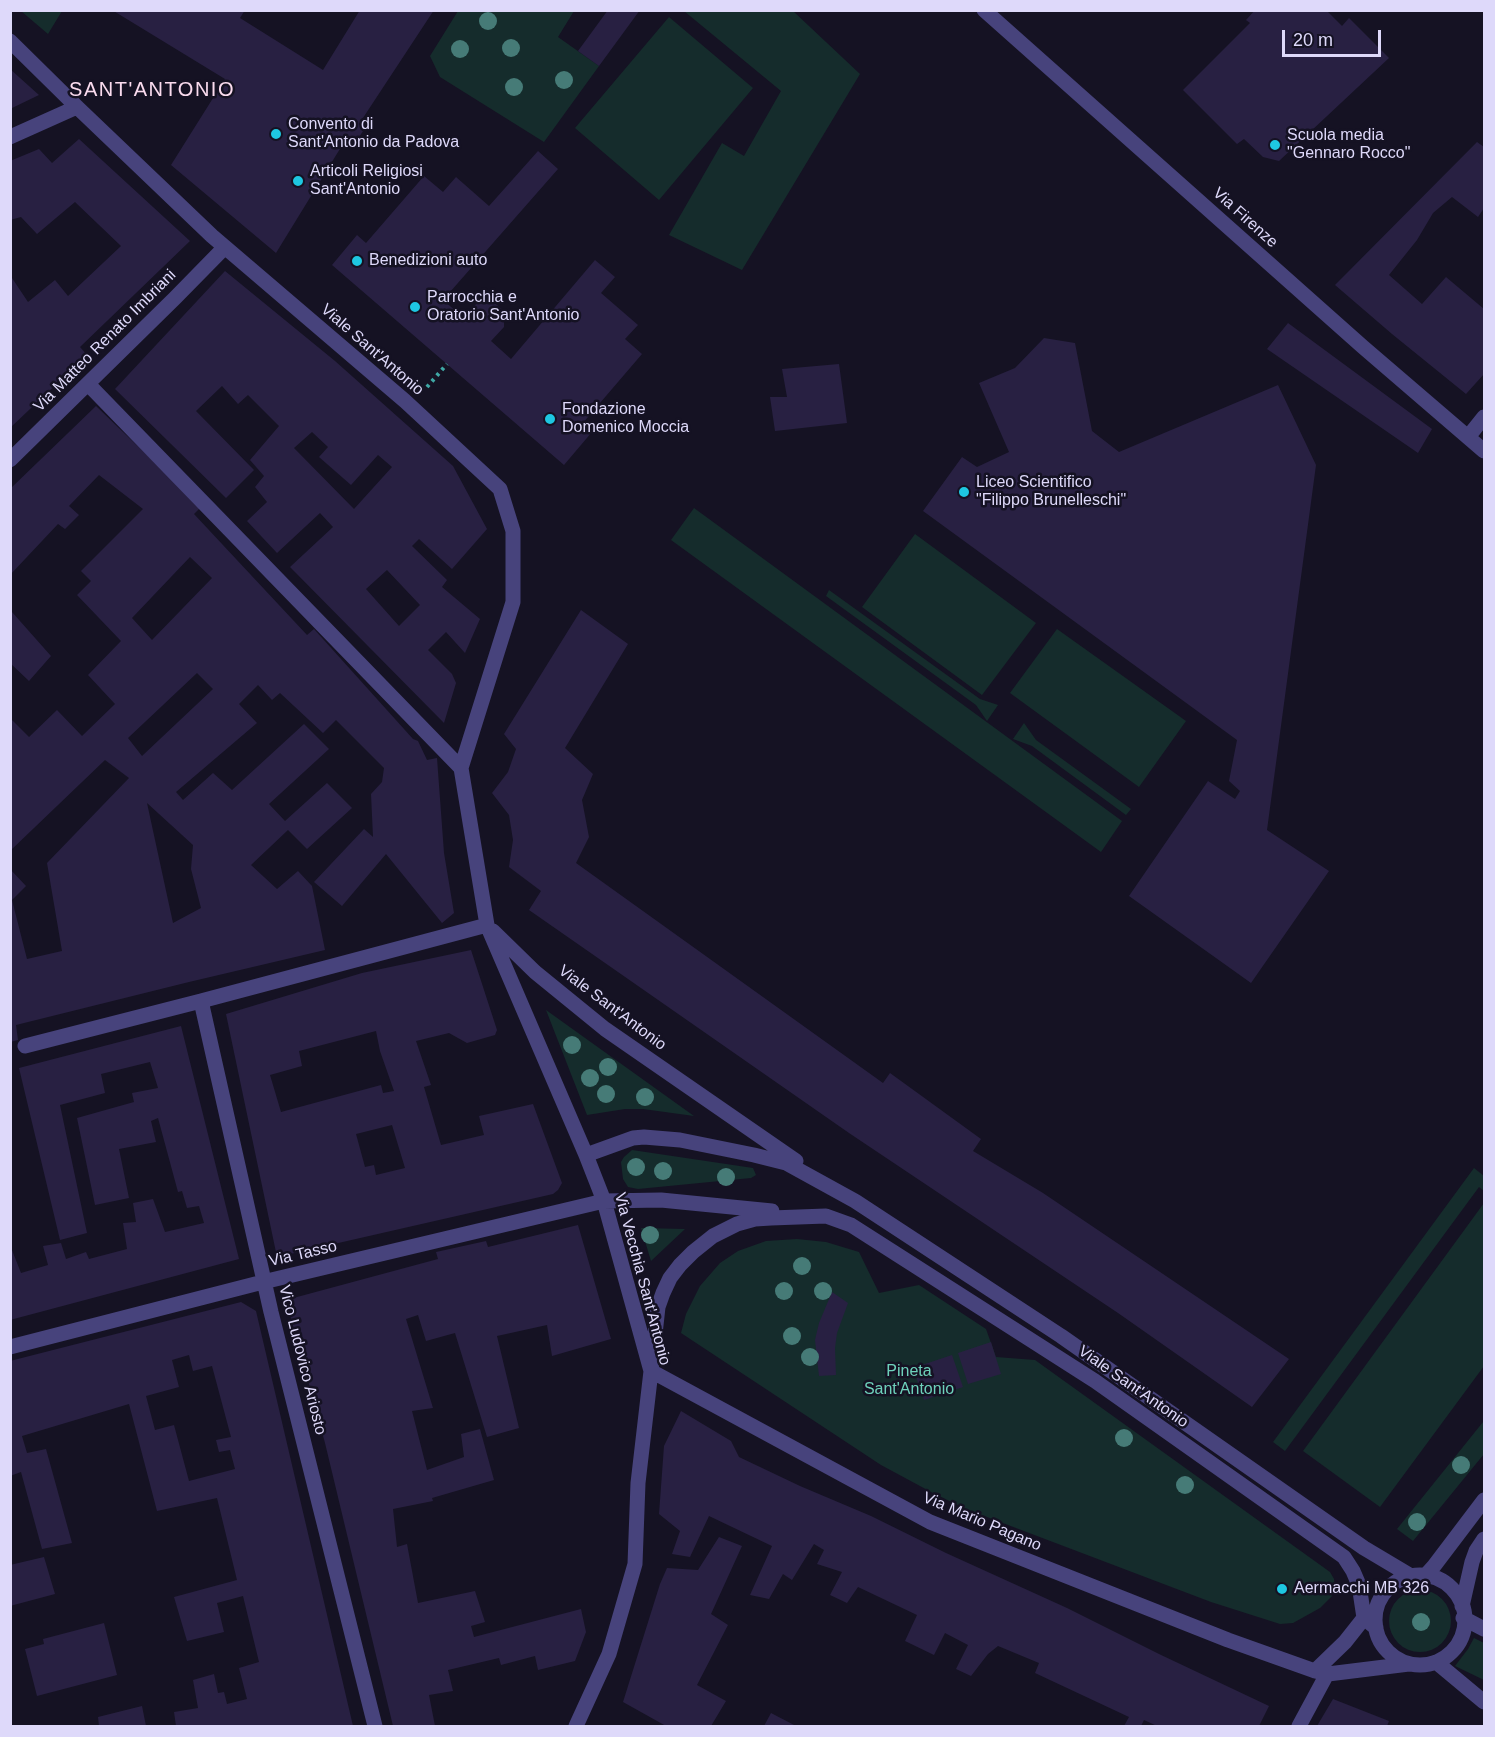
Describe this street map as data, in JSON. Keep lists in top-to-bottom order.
{
  "streets": {
    "street": [
      "Via Firenze",
      "Via Matteo Renato Imbriani",
      "Viale Sant'Antonio",
      "Via Tasso",
      "Via Vecchia Sant'Antonio",
      "Vico Ludovico Ariosto",
      "Via Mario Pagano"
    ]
  },
  "crossings": [
    ["Via Matteo Renato Imbriani", "Viale Sant'Antonio"],
    ["Viale Sant'Antonio", "Via Tasso"],
    ["Viale Sant'Antonio", "Via Vecchia Sant'Antonio"],
    ["Viale Sant'Antonio", "Via Mario Pagano"],
    ["Via Tasso", "Via Vecchia Sant'Antonio"],
    ["Via Tasso", "Vico Ludovico Ariosto"],
    ["Via Vecchia Sant'Antonio", "Via Mario Pagano"]
  ],
  "districts": ["SANT'ANTONIO"],
  "parks": ["Pineta Sant'Antonio"],
  "places": [
    "Convento di Sant'Antonio da Padova",
    "Scuola media \"Gennaro Rocco\"",
    "Articoli Religiosi Sant'Antonio",
    "Benedizioni auto",
    "Parrocchia e Oratorio Sant'Antonio",
    "Fondazione Domenico Moccia",
    "Liceo Scientifico \"Filippo Brunelleschi\"",
    "Aermacchi MB 326"
  ],
  "scale_bar": "20 m"
}
